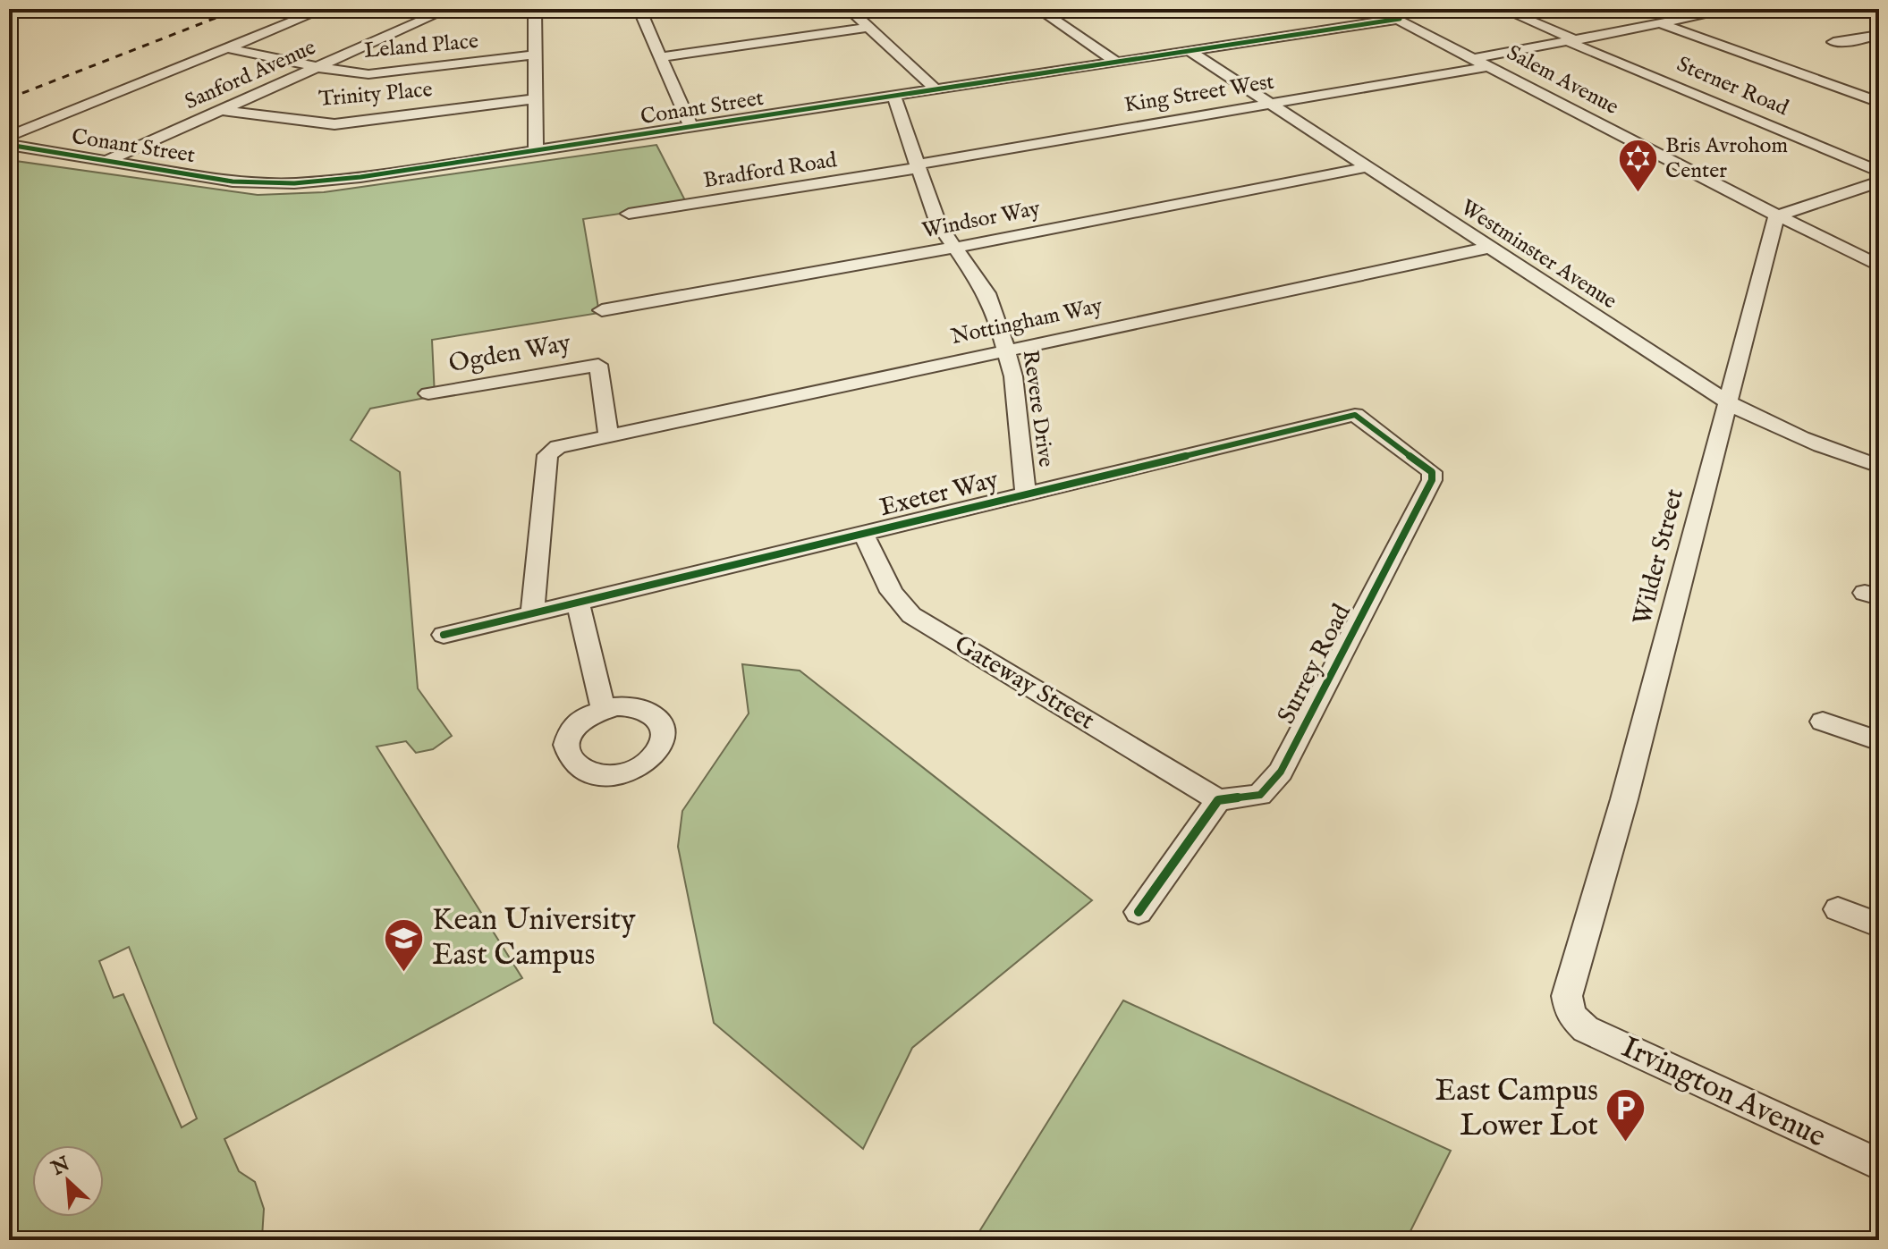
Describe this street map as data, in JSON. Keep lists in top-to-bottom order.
{
  "streets": {
    "street": [
      "Leland Place",
      "Sanford Avenue",
      "Salem Avenue",
      "Sterner Road",
      "King Street West",
      "Trinity Place",
      "Conant Street",
      "Bradford Road",
      "Windsor Way",
      "Westminster Avenue",
      "Nottingham Way",
      "Ogden Way",
      "Revere Drive",
      "Exeter Way",
      "Wilder Street",
      "Surrey Road",
      "Gateway Street",
      "Irvington Avenue"
    ]
  },
  "crossings": [
    ["Leland Place", "Sanford Avenue"],
    ["Sanford Avenue", "Trinity Place"],
    ["Sanford Avenue", "Conant Street"],
    ["Salem Avenue", "King Street West"],
    ["Salem Avenue", "Conant Street"],
    ["Salem Avenue", "Wilder Street"],
    ["King Street West", "Bradford Road"],
    ["King Street West", "Westminster Avenue"],
    ["King Street West", "Revere Drive"],
    ["Conant Street", "Westminster Avenue"],
    ["Conant Street", "Revere Drive"],
    ["Bradford Road", "Revere Drive"],
    ["Windsor Way", "Westminster Avenue"],
    ["Windsor Way", "Revere Drive"],
    ["Westminster Avenue", "Nottingham Way"],
    ["Westminster Avenue", "Wilder Street"],
    ["Nottingham Way", "Ogden Way"],
    ["Nottingham Way", "Revere Drive"],
    ["Nottingham Way", "Exeter Way"],
    ["Revere Drive", "Exeter Way"],
    ["Exeter Way", "Surrey Road"],
    ["Exeter Way", "Gateway Street"],
    ["Wilder Street", "Irvington Avenue"],
    ["Surrey Road", "Gateway Street"]
  ],
  "places": {
    "synagogue": ["Bris Avrohom Center"],
    "school or university": ["Kean University East Campus"],
    "parking": ["East Campus Lower Lot"]
  },
  "north": "top left"
}
